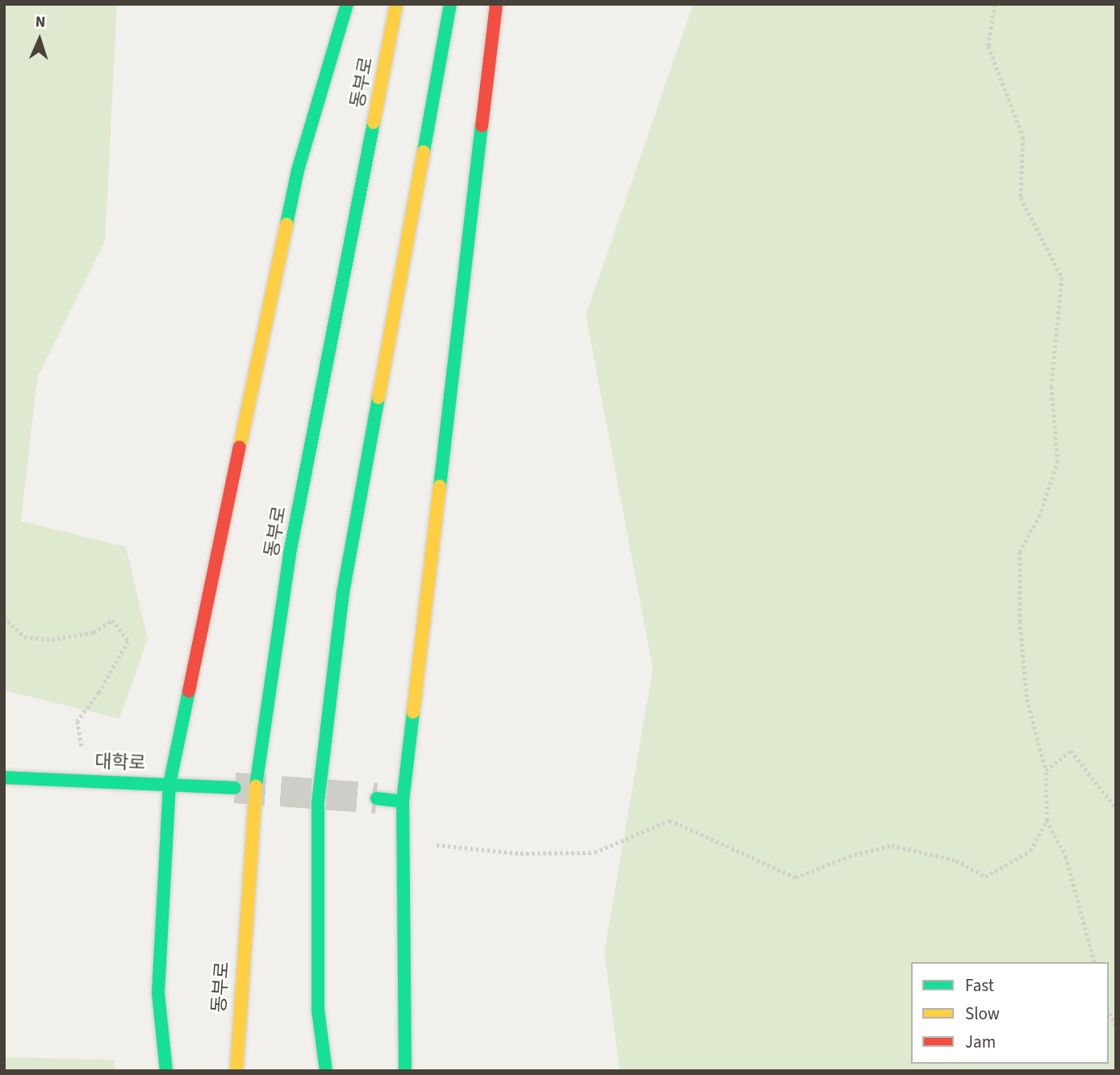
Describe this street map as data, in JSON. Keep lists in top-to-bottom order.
{
  "streets": {
    "main road": ["동부로", "대학로"]
  },
  "legend": ["Fast", "Slow", "Jam"],
  "north": "top"
}
